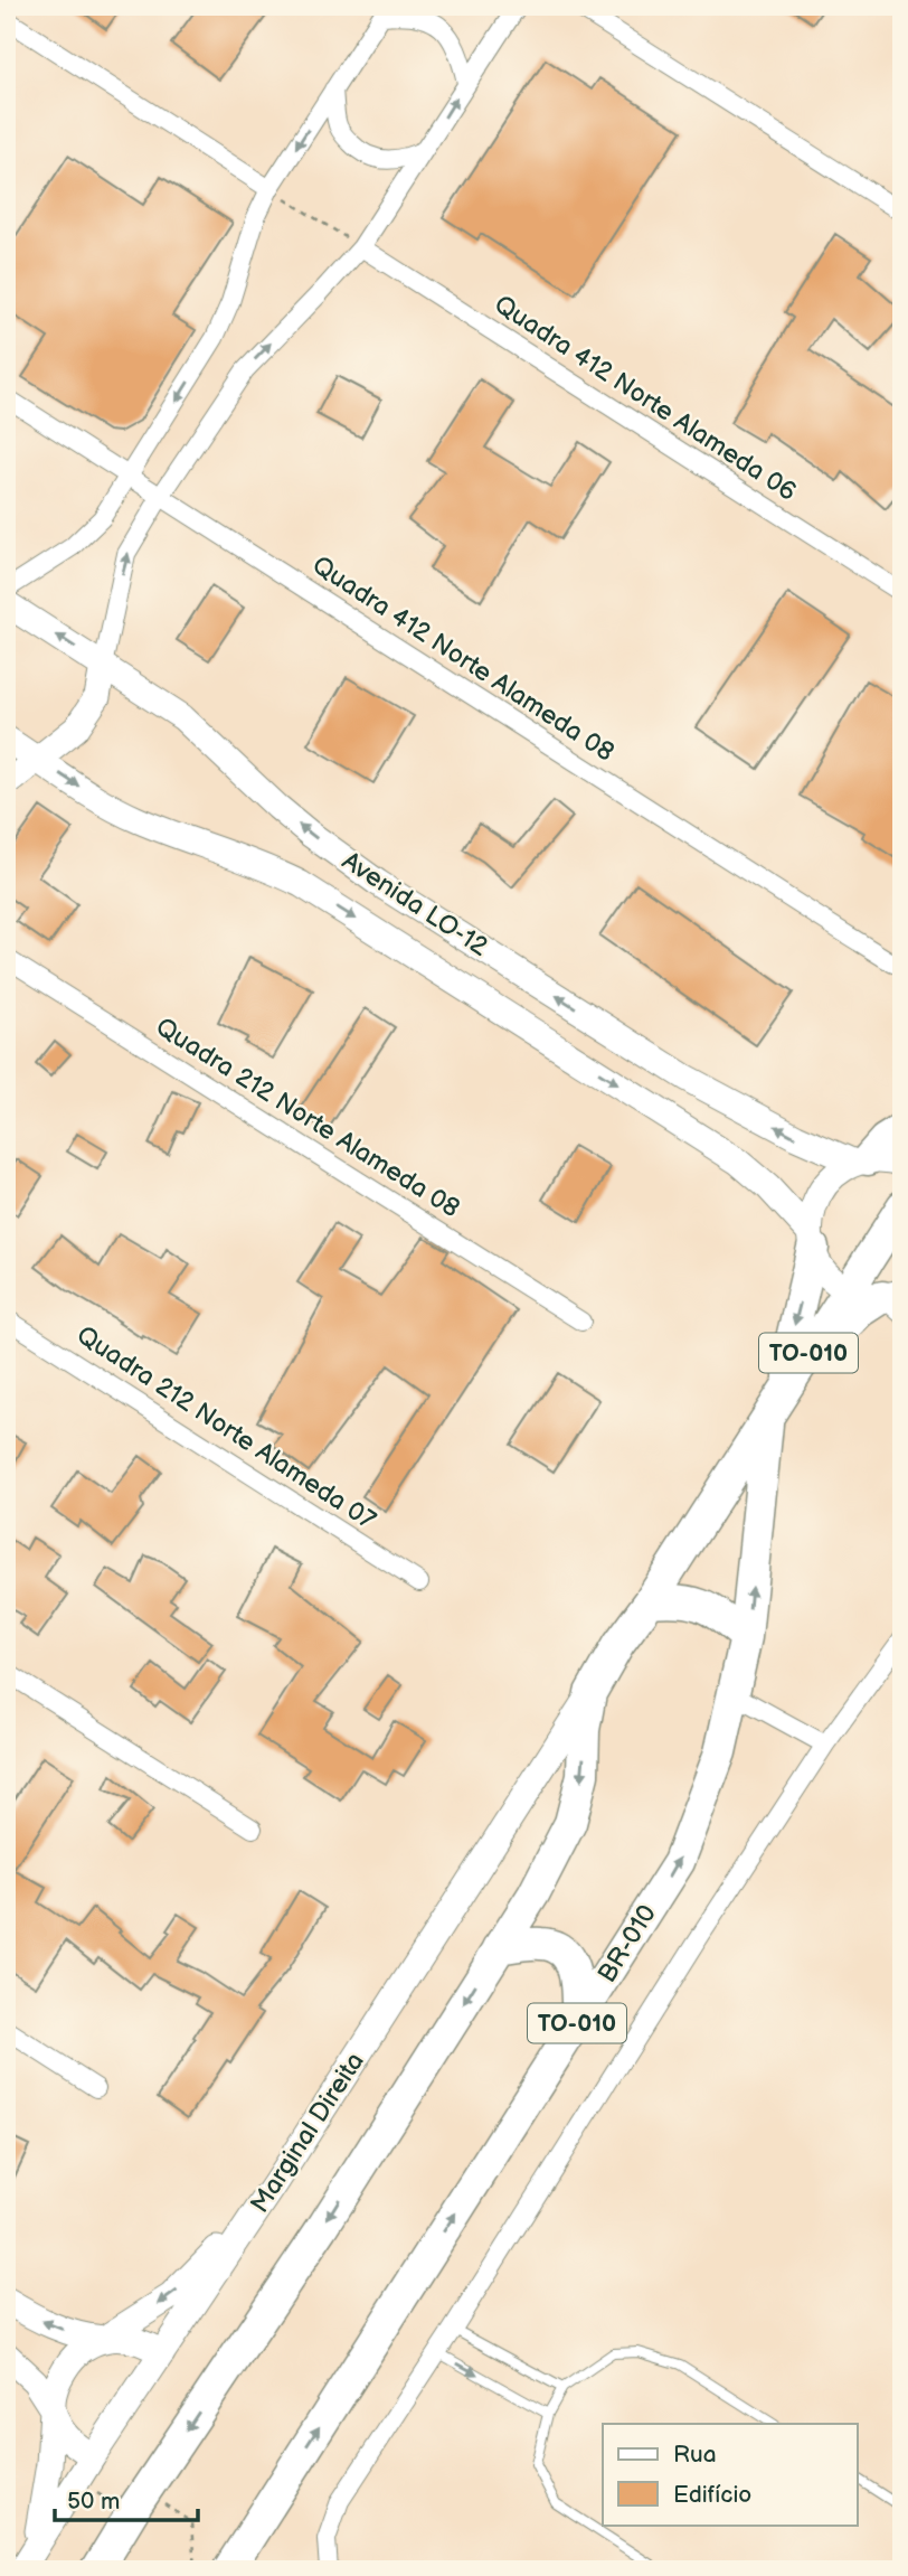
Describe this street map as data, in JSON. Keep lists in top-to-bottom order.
{
  "streets": {
    "highway": ["TO-010", "BR-010"],
    "street": [
      "Quadra 412 Norte Alameda 06",
      "Quadra 412 Norte Alameda 08",
      "Avenida LO-12",
      "Quadra 212 Norte Alameda 08",
      "Quadra 212 Norte Alameda 07",
      "Marginal Direita"
    ]
  },
  "crossings": [
    ["Avenida LO-12", "TO-010"],
    ["TO-010", "BR-010"],
    ["TO-010", "Marginal Direita"]
  ],
  "legend": ["Rua", "Edifício"],
  "scale_bar": "50 m"
}
